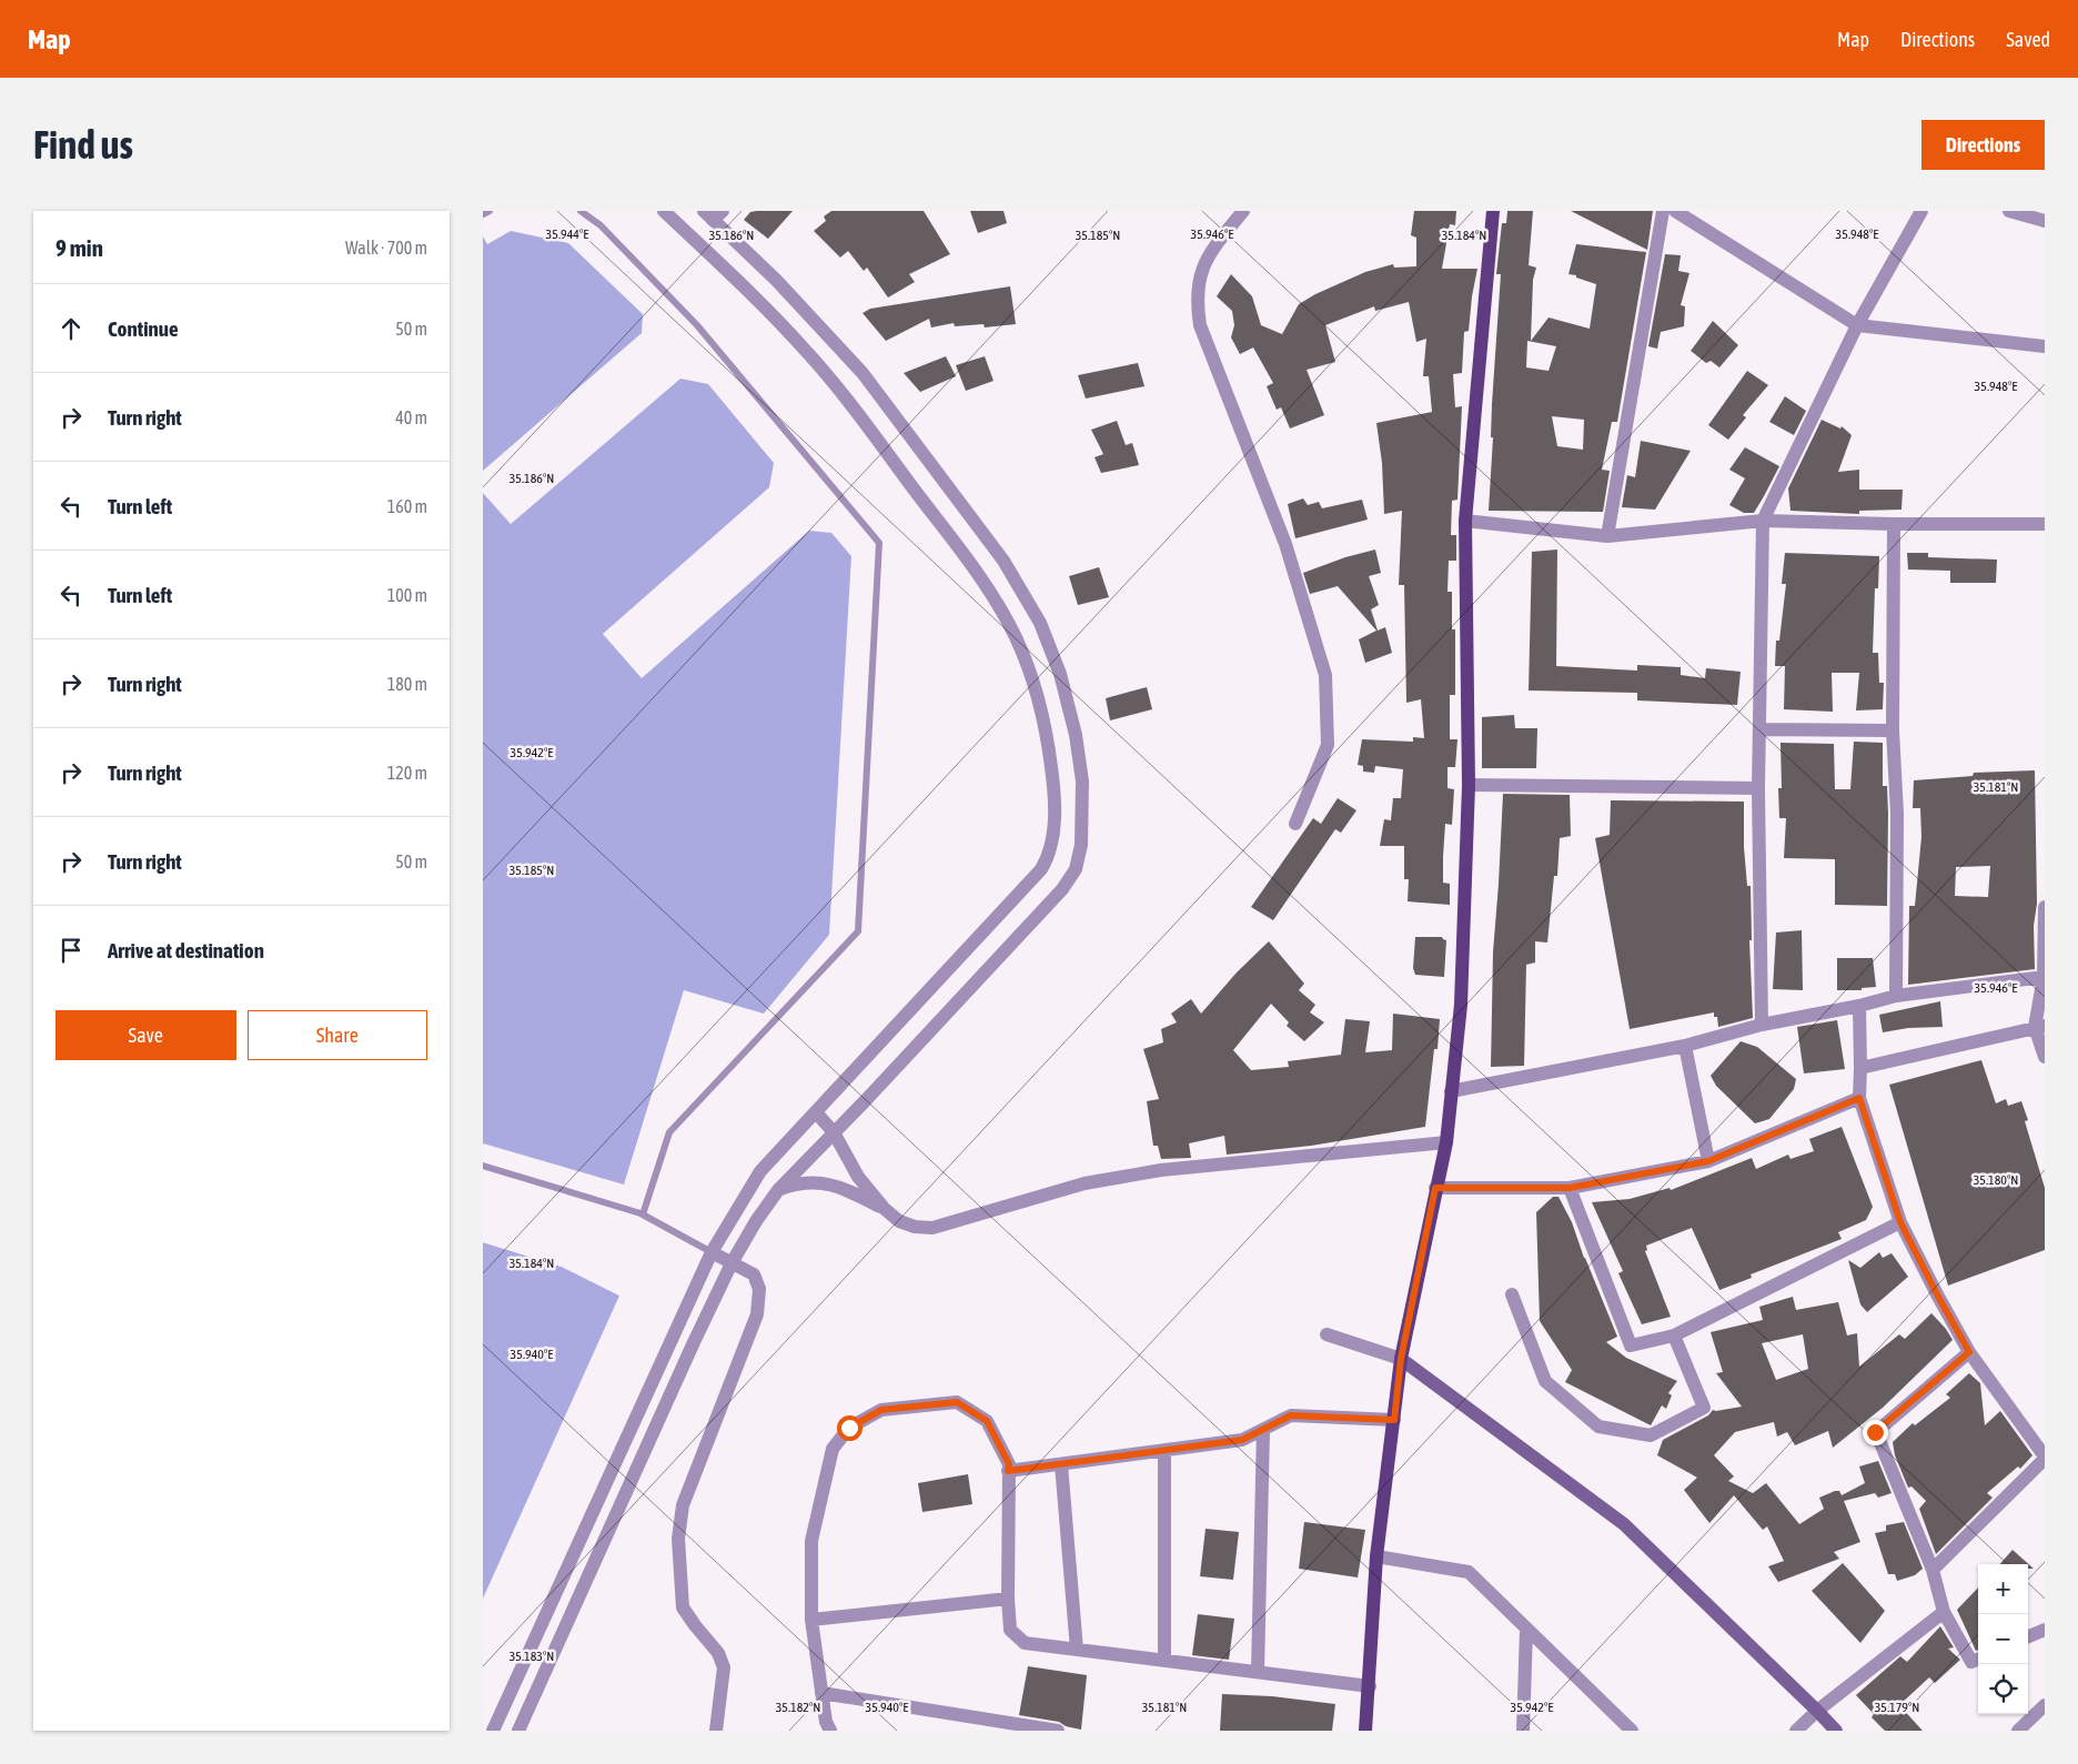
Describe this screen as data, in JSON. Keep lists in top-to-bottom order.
{
  "page": {
    "header": "Map",
    "nav": ["Map", "Directions", "Saved"],
    "buttons": [
      "Directions",
      ["Save", "Share"]
    ],
    "title": "Find us",
    "heading": ["9 min", "Walk · 700 m"],
    "list": [
      ["Continue", "50 m"],
      ["Turn right", "40 m"],
      ["Turn left", "160 m"],
      ["Turn left", "100 m"],
      ["Turn right", "180 m"],
      ["Turn right", "120 m"],
      ["Turn right", "50 m"],
      "Arrive at destination"
    ],
    "map_buttons": ["+", "−"]
  },
  "coordinates": [
    "35.944°E",
    "35.946°E",
    "35.948°E",
    "35.186°N",
    "35.185°N",
    "35.184°N",
    "35.942°E",
    "35.181°N",
    "35.180°N",
    "35.940°E",
    "35.183°N",
    "35.182°N",
    "35.179°N"
  ]
}
